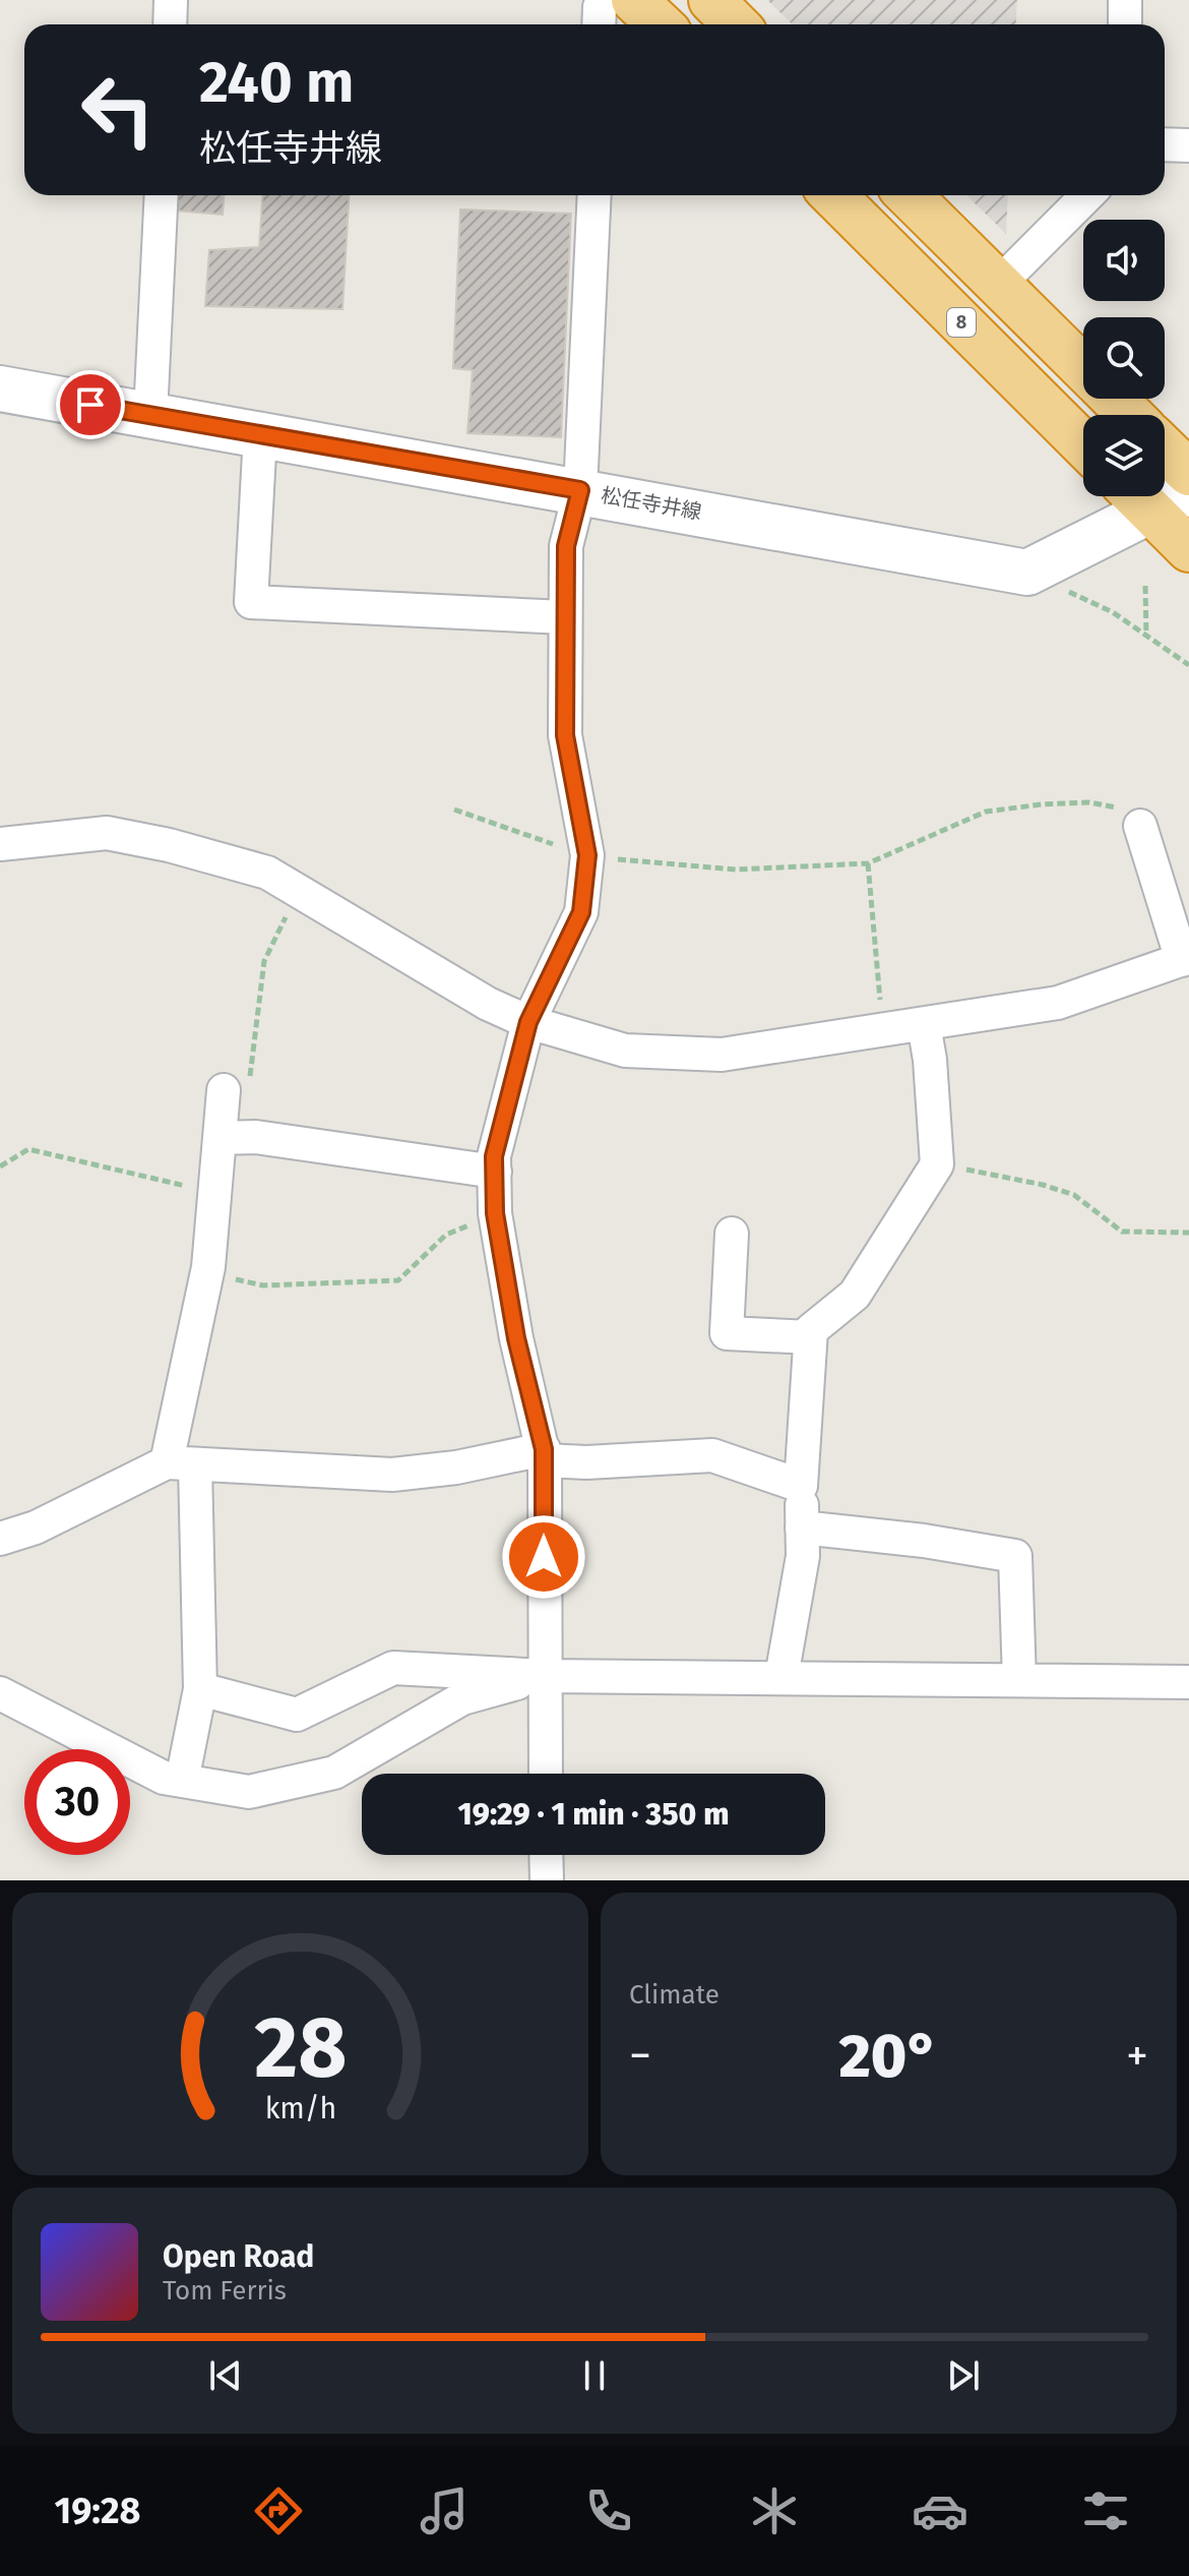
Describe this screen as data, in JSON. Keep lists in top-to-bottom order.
{
  "streets": {
    "highway": ["8"],
    "main road": ["松任寺井線"]
  },
  "page": {
    "turn": ["240 m", "松任寺井線"],
    "limit": "30",
    "trip": "19:29 · 1 min · 350 m",
    "tile": "Climate",
    "heat": ["−", "20°", "+"],
    "song": ["Open Road", "Tom Ferris"],
    "tabs": "19:28",
    "gauge": ["28", "km/h"]
  }
}
